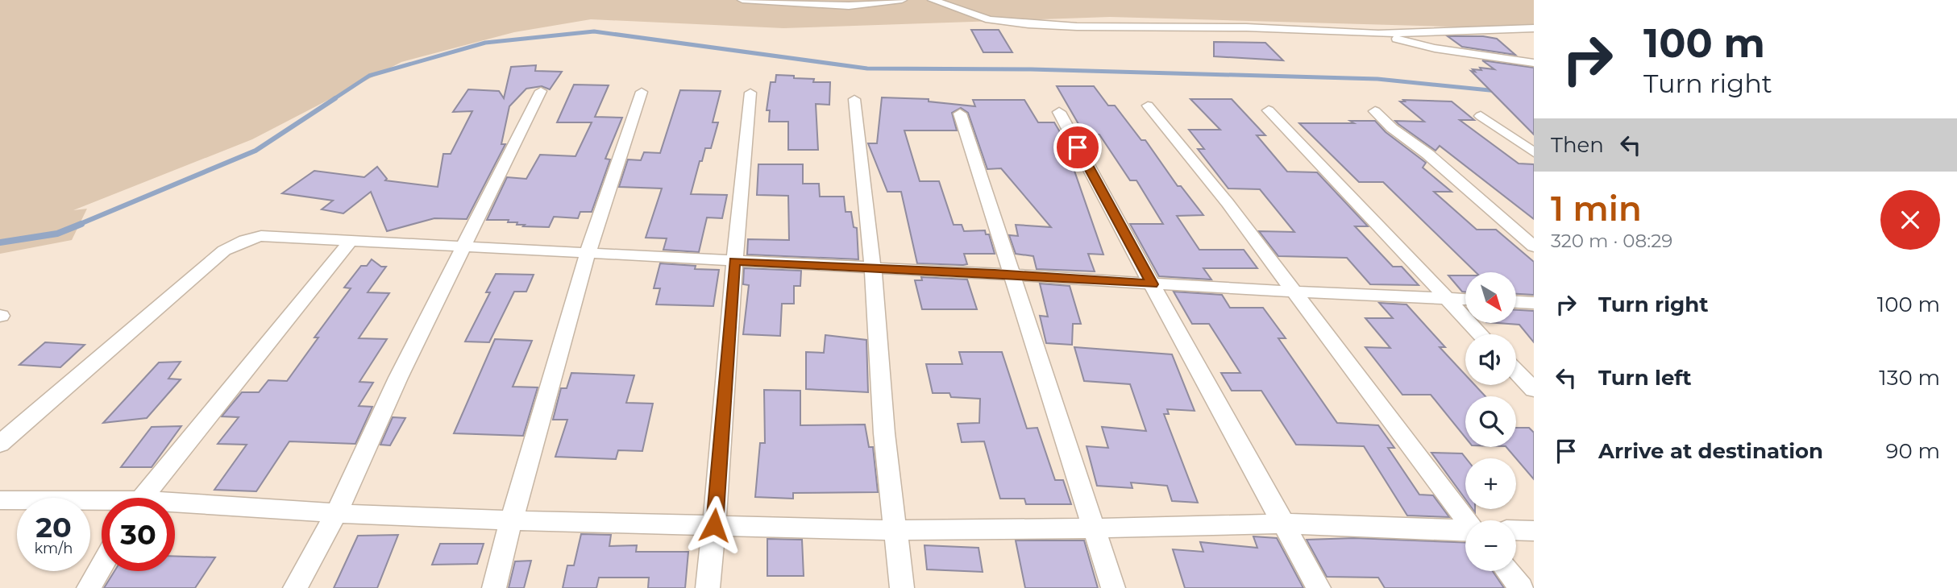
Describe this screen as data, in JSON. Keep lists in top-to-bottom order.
{
  "north": "bottom right",
  "page": {
    "turn": ["100 m", "Turn right"],
    "then": "Then",
    "heading": ["1 min", "320 m · 08:29"],
    "list": [
      {
        "name": "Turn right",
        "value": "100 m"
      },
      {
        "name": "Turn left",
        "value": "130 m"
      },
      {
        "name": "Arrive at destination",
        "value": "90 m"
      }
    ],
    "map_buttons": ["+", "−"],
    "speed": "20 km/h",
    "limit": "30"
  }
}
